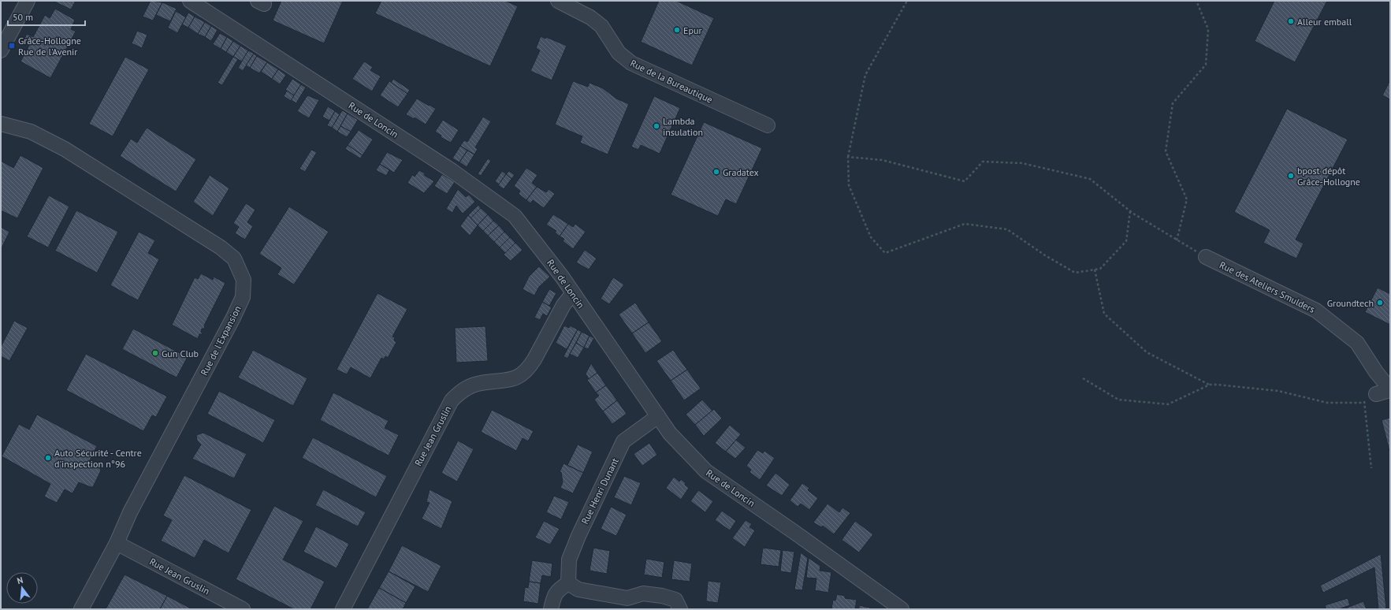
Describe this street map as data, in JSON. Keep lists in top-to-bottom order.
{
  "streets": {
    "street": [
      "Rue de la Bureautique",
      "Rue de Loncin",
      "Rue des Ateliers Smulders",
      "Rue de l'Expansion",
      "Rue Jean Gruslin",
      "Rue Henri Dunant"
    ]
  },
  "crossings": [
    ["Rue de Loncin", "Rue Jean Gruslin"],
    ["Rue de Loncin", "Rue Henri Dunant"],
    ["Rue de l'Expansion", "Rue Jean Gruslin"]
  ],
  "places": {
    "other": [
      "Alleur emball",
      "Epur",
      "Lambda insulation",
      "Gradatex",
      "bpost dépôt Grâce-Hollogne",
      "Groundtech",
      "Gun Club",
      "Auto Sécurité - Centre d'inspection n°96"
    ],
    "transit": ["Grâce-Hollogne Rue de l'Avenir"]
  },
  "scale_bar": "50 m",
  "north": "top"
}
